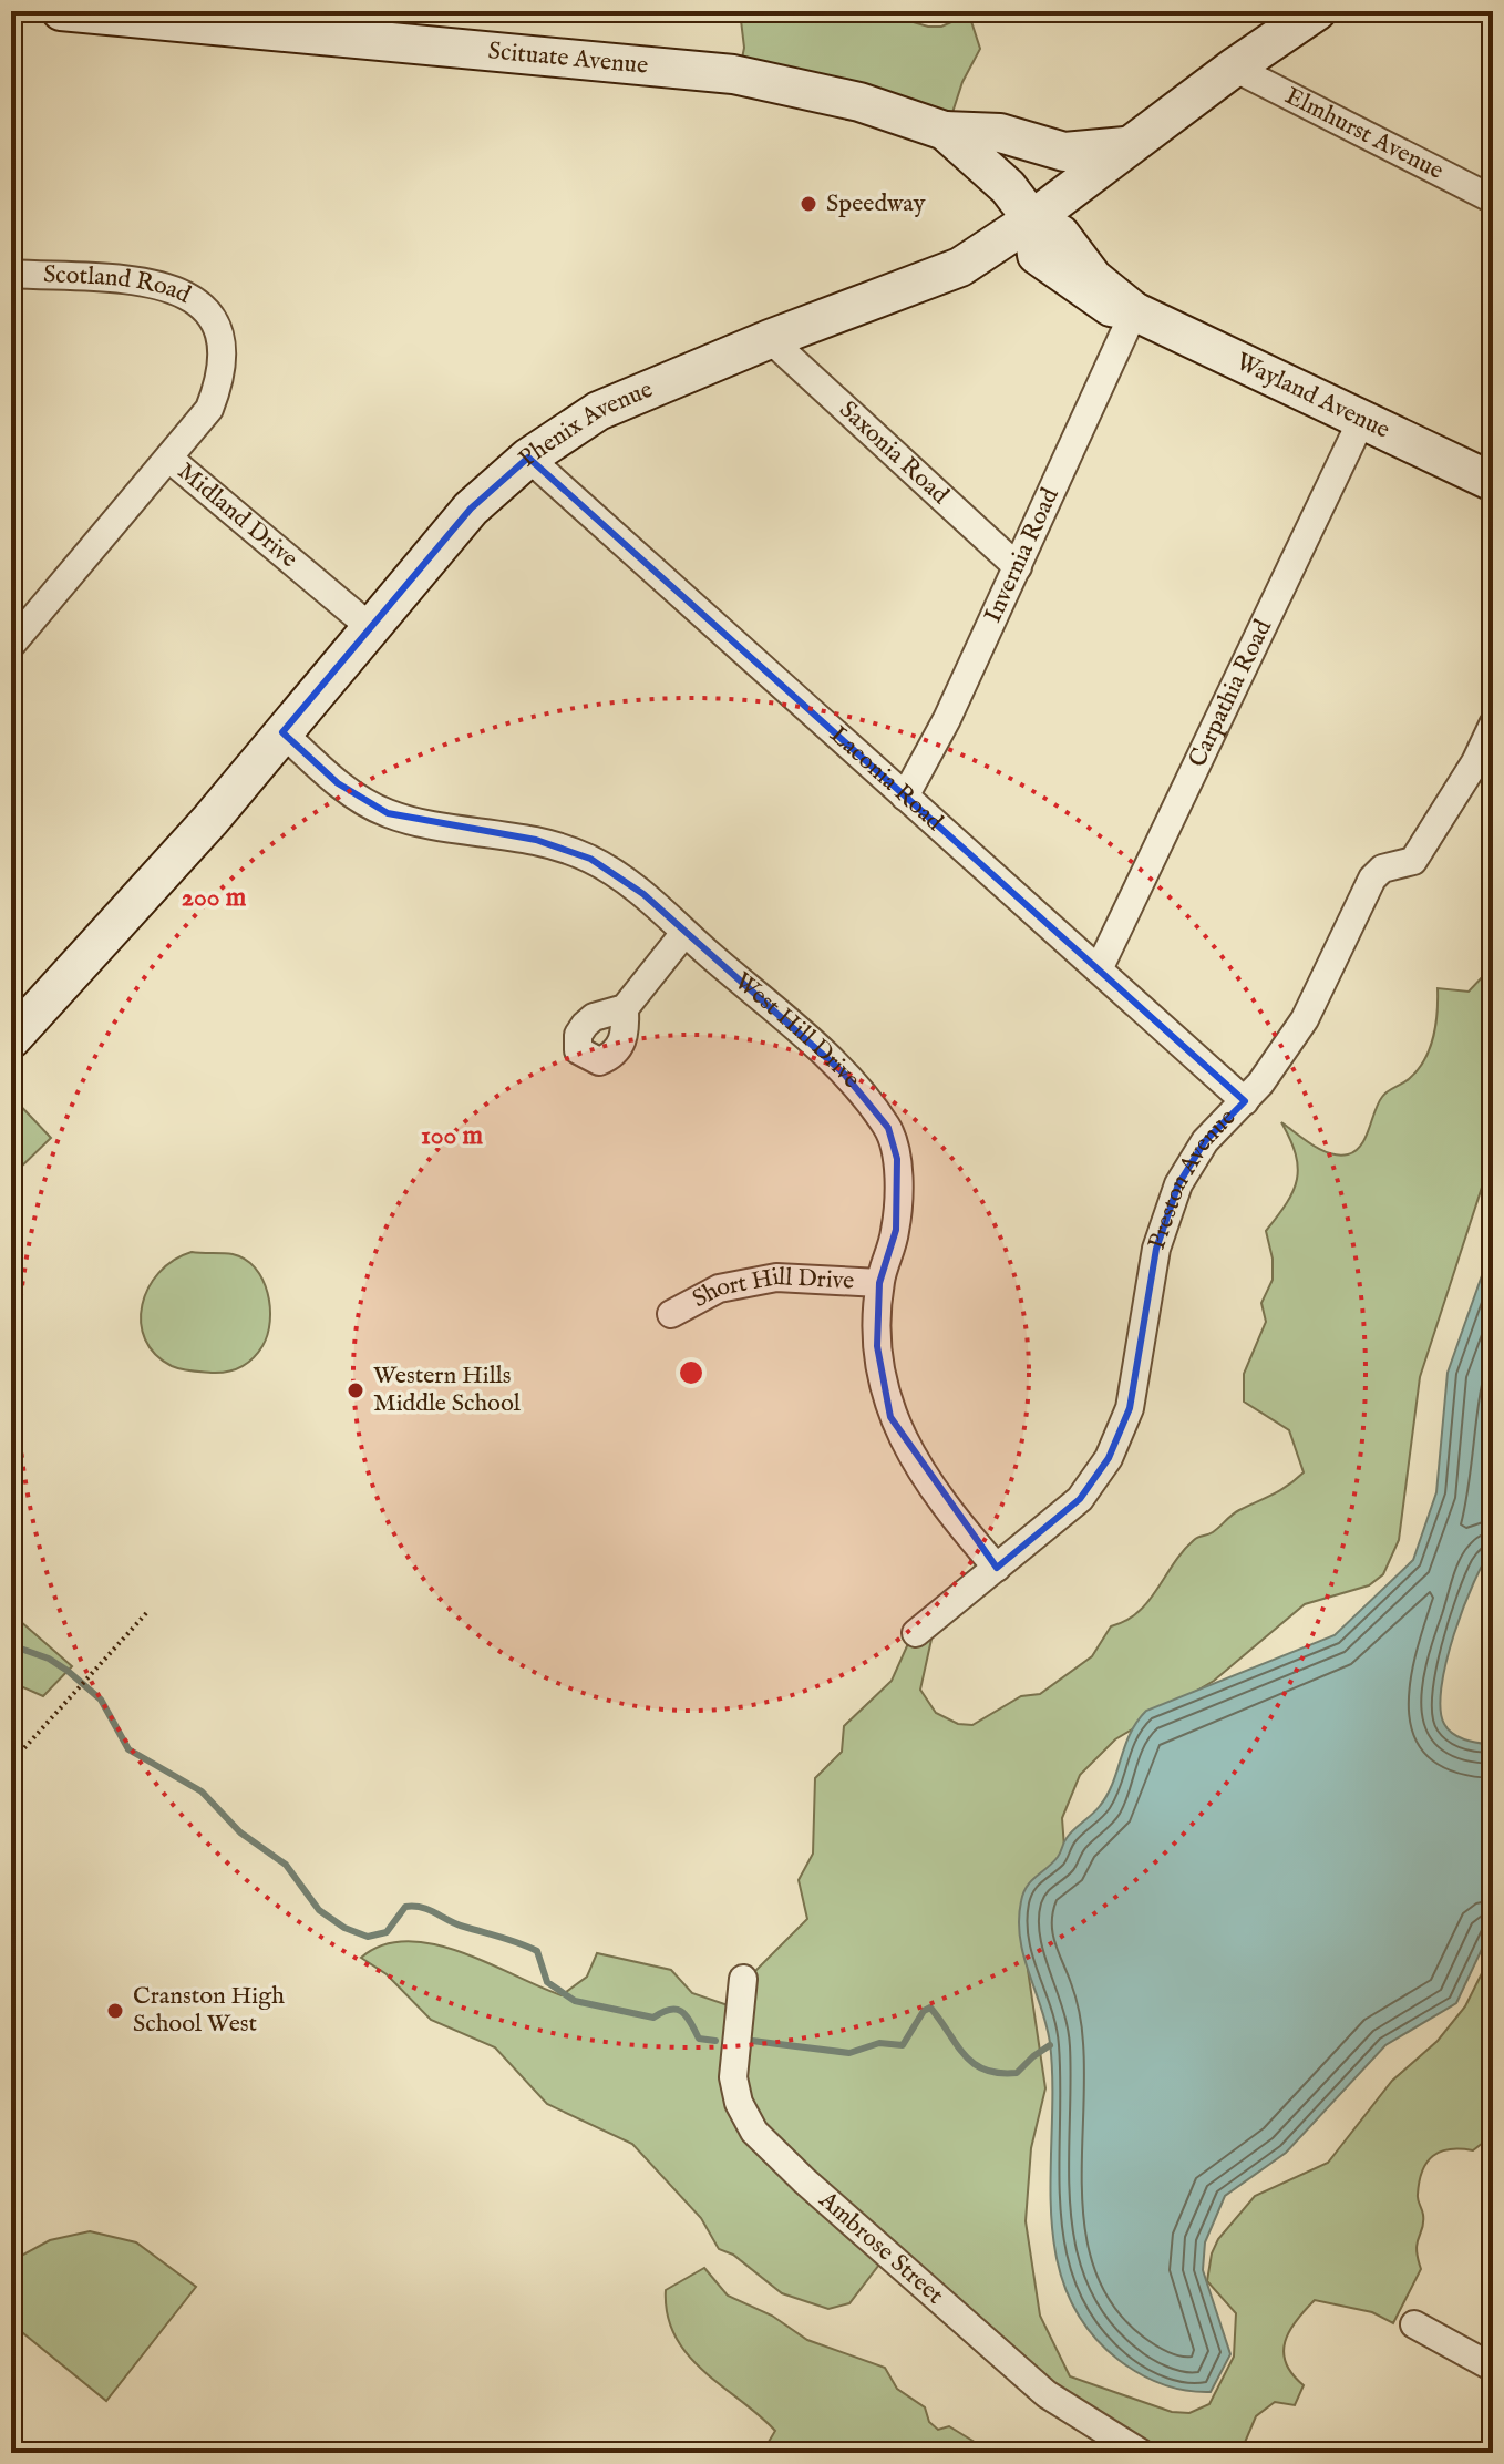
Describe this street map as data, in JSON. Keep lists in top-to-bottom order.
{
  "streets": {
    "main road": ["Scituate Avenue", "Wayland Avenue", "Phenix Avenue"],
    "street": [
      "Elmhurst Avenue",
      "Scotland Road",
      "Saxonia Road",
      "Midland Drive",
      "Invernia Road",
      "Carpathia Road",
      "Laconia Road",
      "West Hill Drive",
      "Preston Avenue",
      "Short Hill Drive",
      "Ambrose Street"
    ]
  },
  "crossings": [
    ["Scituate Avenue", "Wayland Avenue"],
    ["Scituate Avenue", "Phenix Avenue"],
    ["Elmhurst Avenue", "Phenix Avenue"],
    ["Scotland Road", "Midland Drive"],
    ["Wayland Avenue", "Phenix Avenue"],
    ["Wayland Avenue", "Invernia Road"],
    ["Wayland Avenue", "Carpathia Road"],
    ["Phenix Avenue", "Saxonia Road"],
    ["Phenix Avenue", "Midland Drive"],
    ["Phenix Avenue", "Laconia Road"],
    ["Phenix Avenue", "West Hill Drive"],
    ["Saxonia Road", "Invernia Road"],
    ["Invernia Road", "Laconia Road"],
    ["Carpathia Road", "Laconia Road"],
    ["Laconia Road", "Preston Avenue"],
    ["West Hill Drive", "Preston Avenue"],
    ["West Hill Drive", "Short Hill Drive"]
  ],
  "places": ["Speedway", "Western Hills Middle School", "Cranston High School West"],
  "rings": ["200 m", "100 m"]
}
